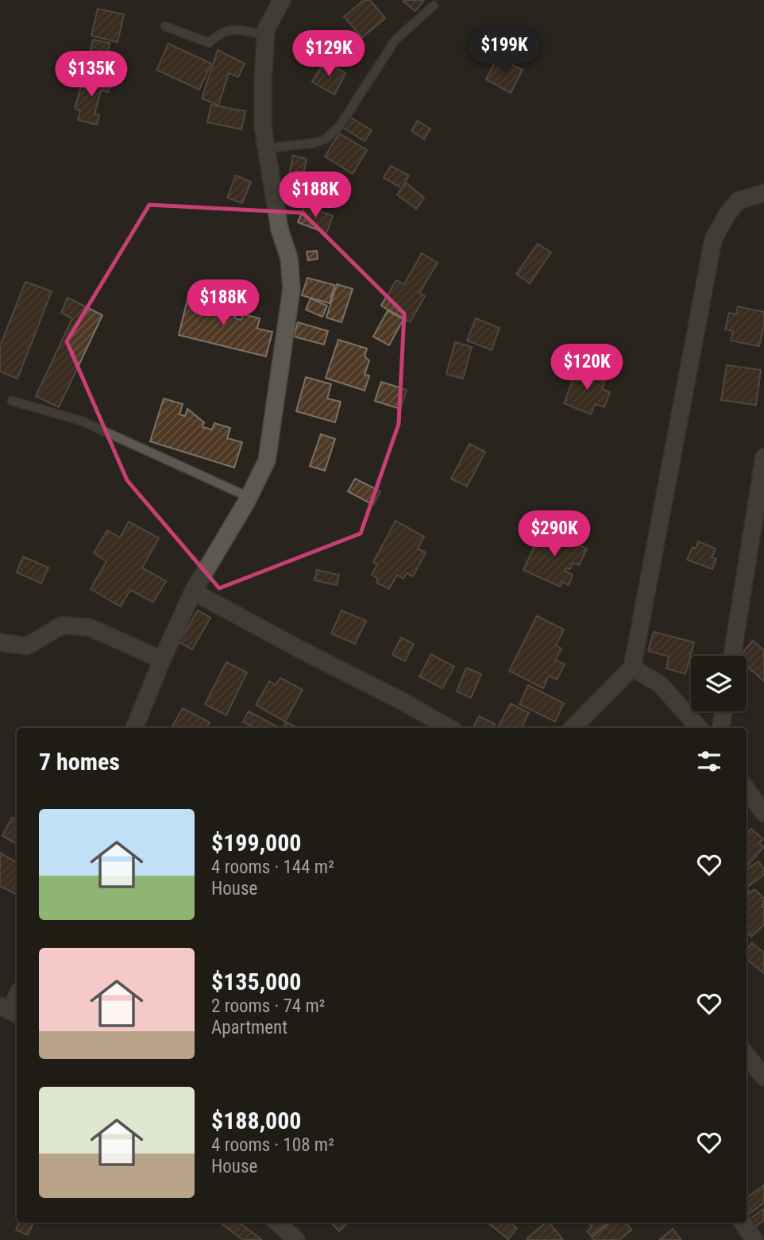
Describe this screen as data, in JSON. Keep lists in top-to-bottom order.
{
  "page": {
    "price": [
      "$199K",
      "$129K",
      "$135K",
      "$188K",
      "$188K",
      "$120K",
      "$290K"
    ],
    "heading": "7 homes",
    "list": [
      {
        "name": "$199,000",
        "note": "4 rooms · 144 m² · House"
      },
      {
        "name": "$135,000",
        "note": "2 rooms · 74 m² · Apartment"
      },
      {
        "name": "$188,000",
        "note": "4 rooms · 108 m² · House"
      }
    ]
  }
}
